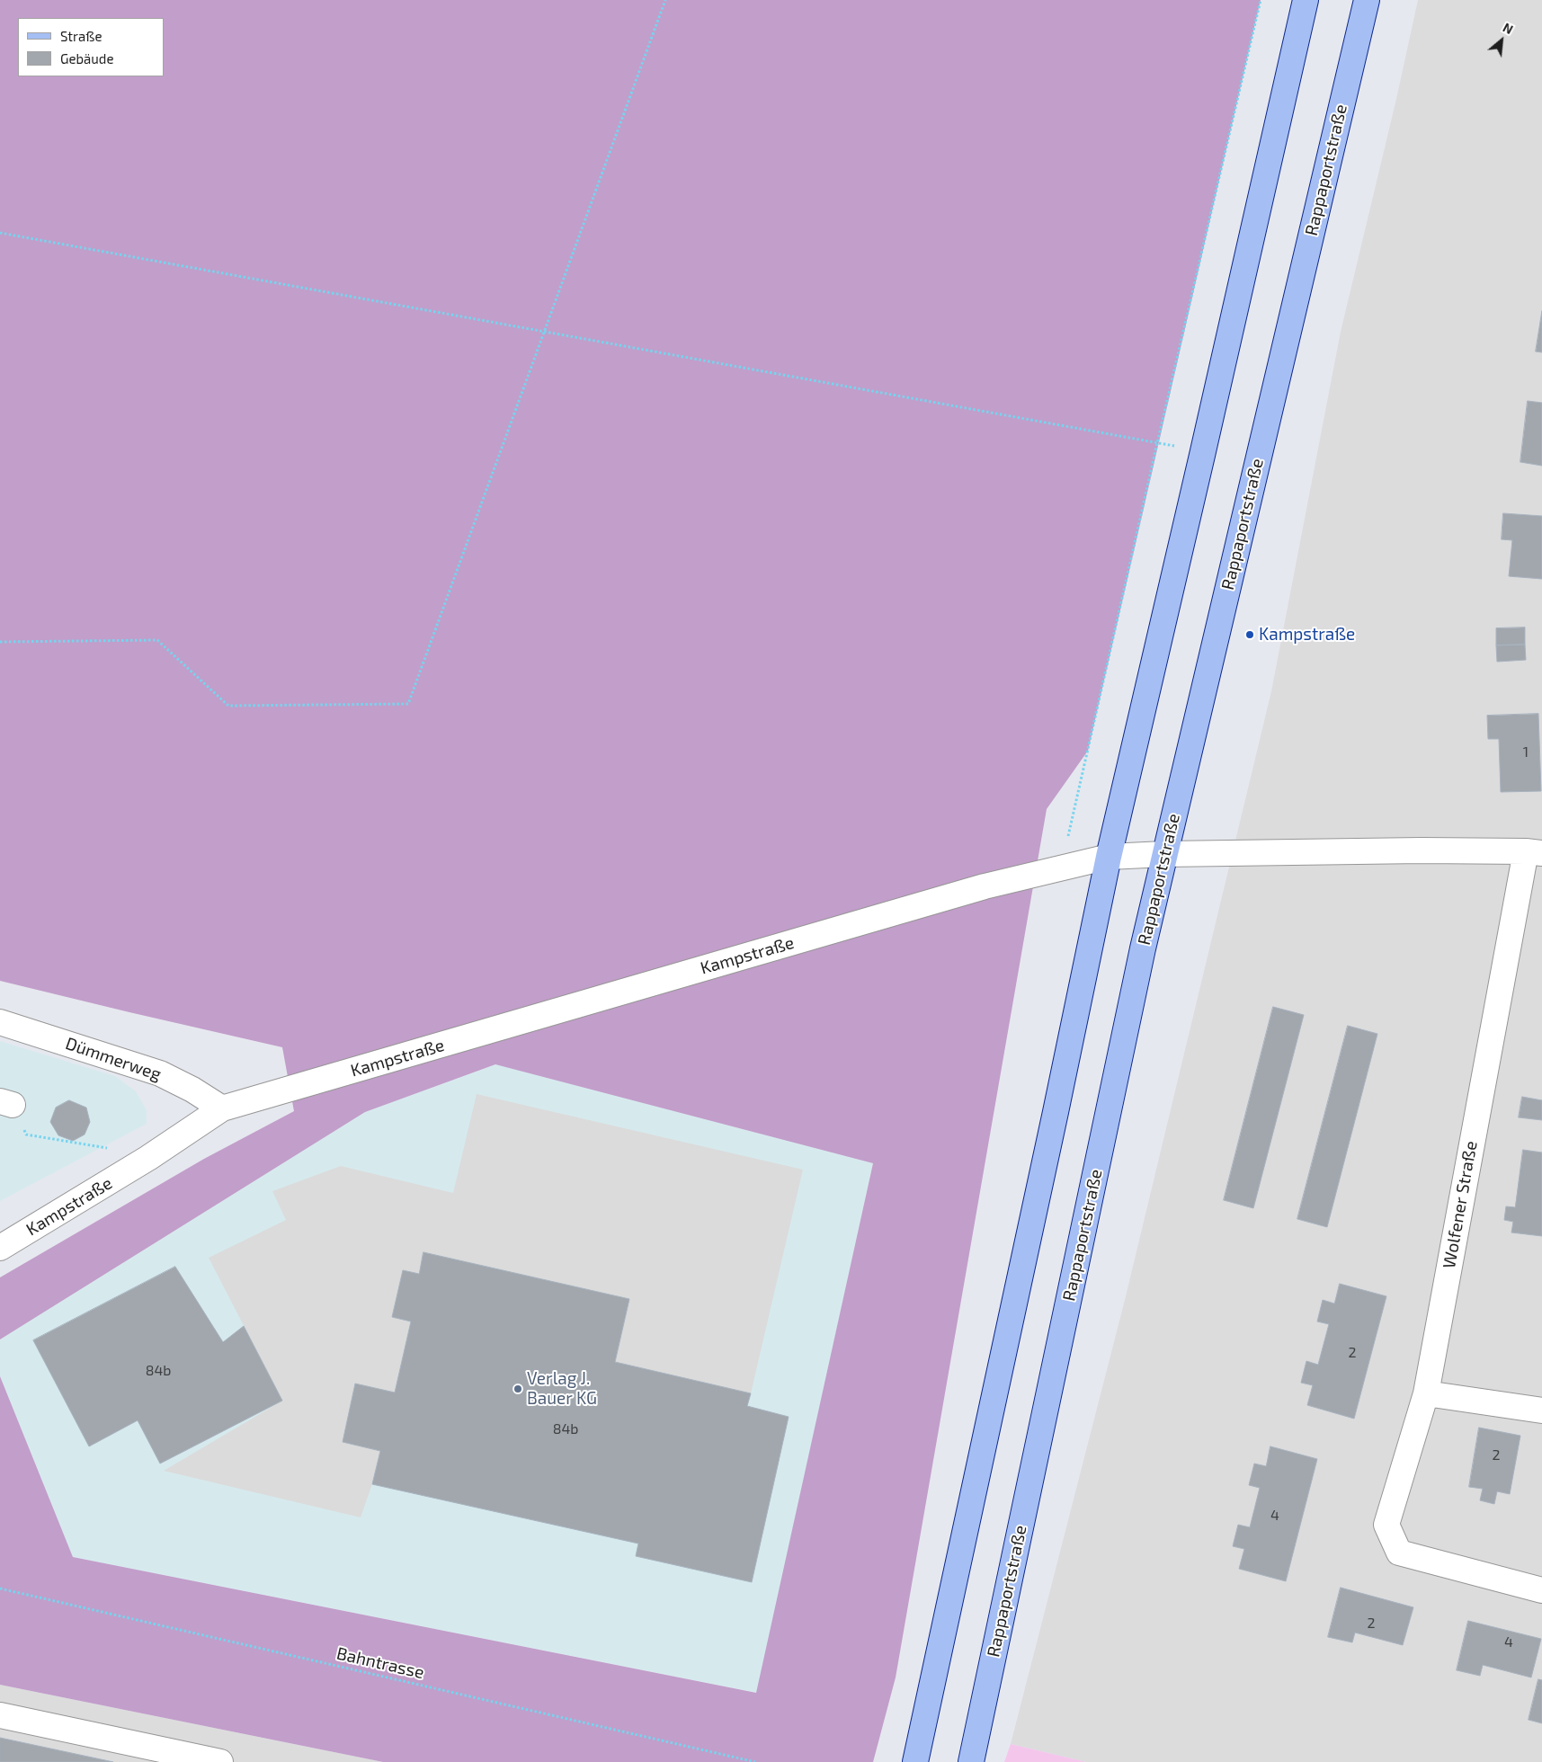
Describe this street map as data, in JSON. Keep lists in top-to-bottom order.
{
  "streets": {
    "main road": ["Rappaportstraße"],
    "street": ["Kampstraße", "Dümmerweg", "Wolfener Straße"],
    "path": ["Bahntrasse"]
  },
  "crossings": [
    ["Rappaportstraße", "Kampstraße"],
    ["Kampstraße", "Dümmerweg"],
    ["Kampstraße", "Wolfener Straße"]
  ],
  "places": ["Kampstraße", "Verlag J. Bauer KG"],
  "house_numbers": [
    "1",
    "2",
    "84b",
    "84b",
    "2",
    "4",
    "2",
    "4"
  ],
  "legend": ["Straße", "Gebäude"],
  "north": "top right"
}
